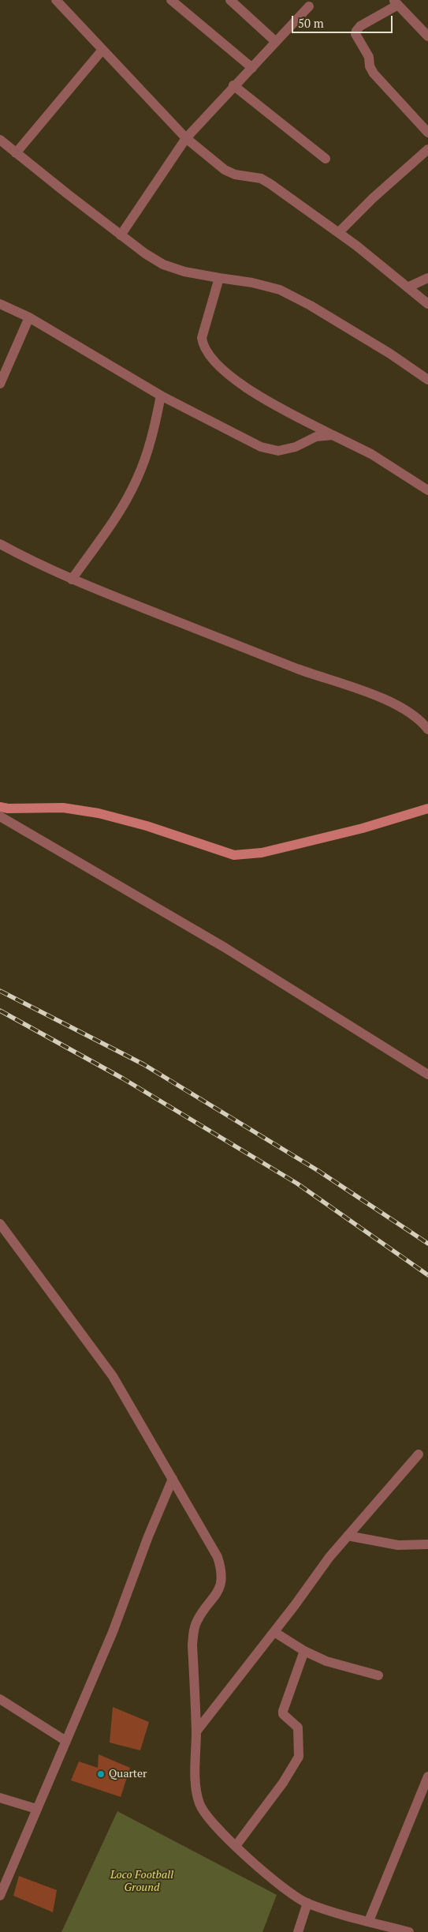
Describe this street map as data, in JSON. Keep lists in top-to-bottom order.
{
  "parks": ["Loco Football Ground"],
  "places": ["Quarter"],
  "scale_bar": "50 m"
}
